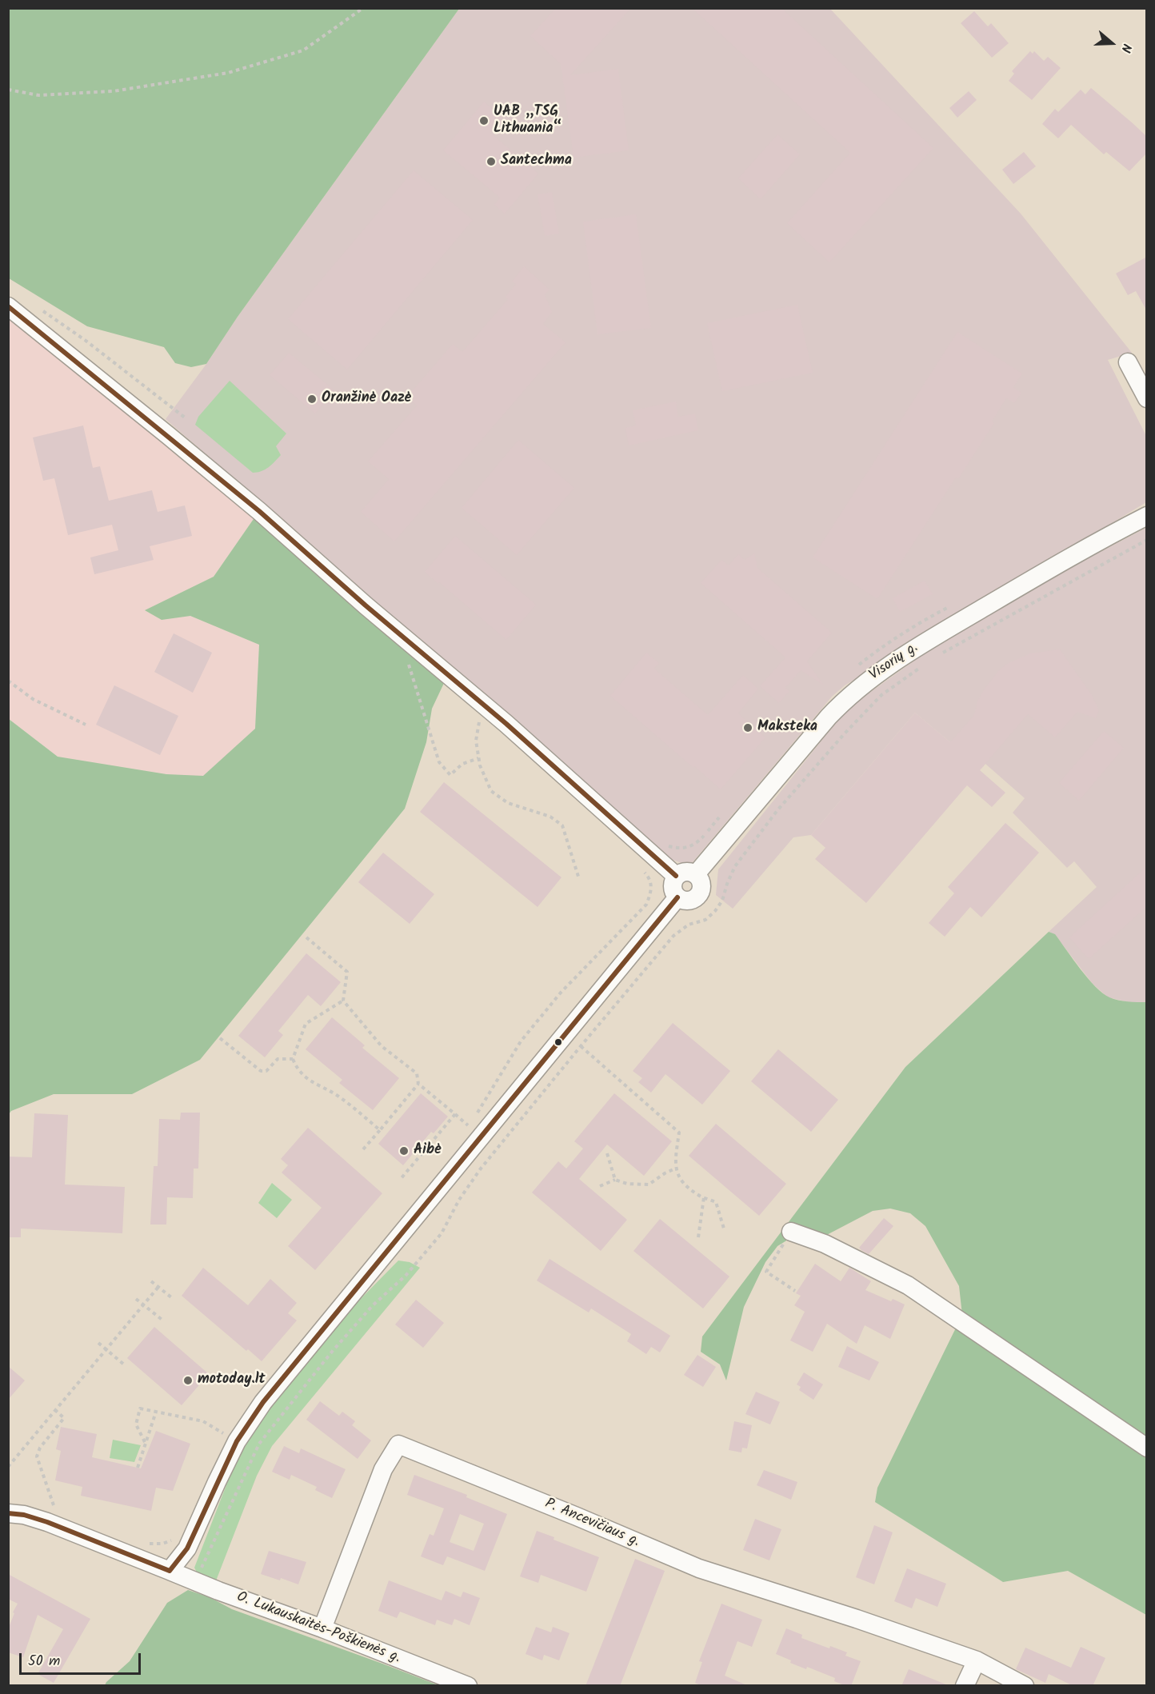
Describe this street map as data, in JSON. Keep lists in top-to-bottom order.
{
  "streets": {
    "street": ["Visorių g.", "P. Ancevičiaus g.", "O. Lukauskaitės-Poškienės g."]
  },
  "crossings": [
    ["P. Ancevičiaus g.", "O. Lukauskaitės-Poškienės g."]
  ],
  "places": [
    "UAB „TSG Lithuania“",
    "Santechma",
    "Oranžinė Oazė",
    "Maksteka",
    "Aibė",
    "motoday.lt"
  ],
  "scale_bar": "50 m",
  "north": "right"
}
